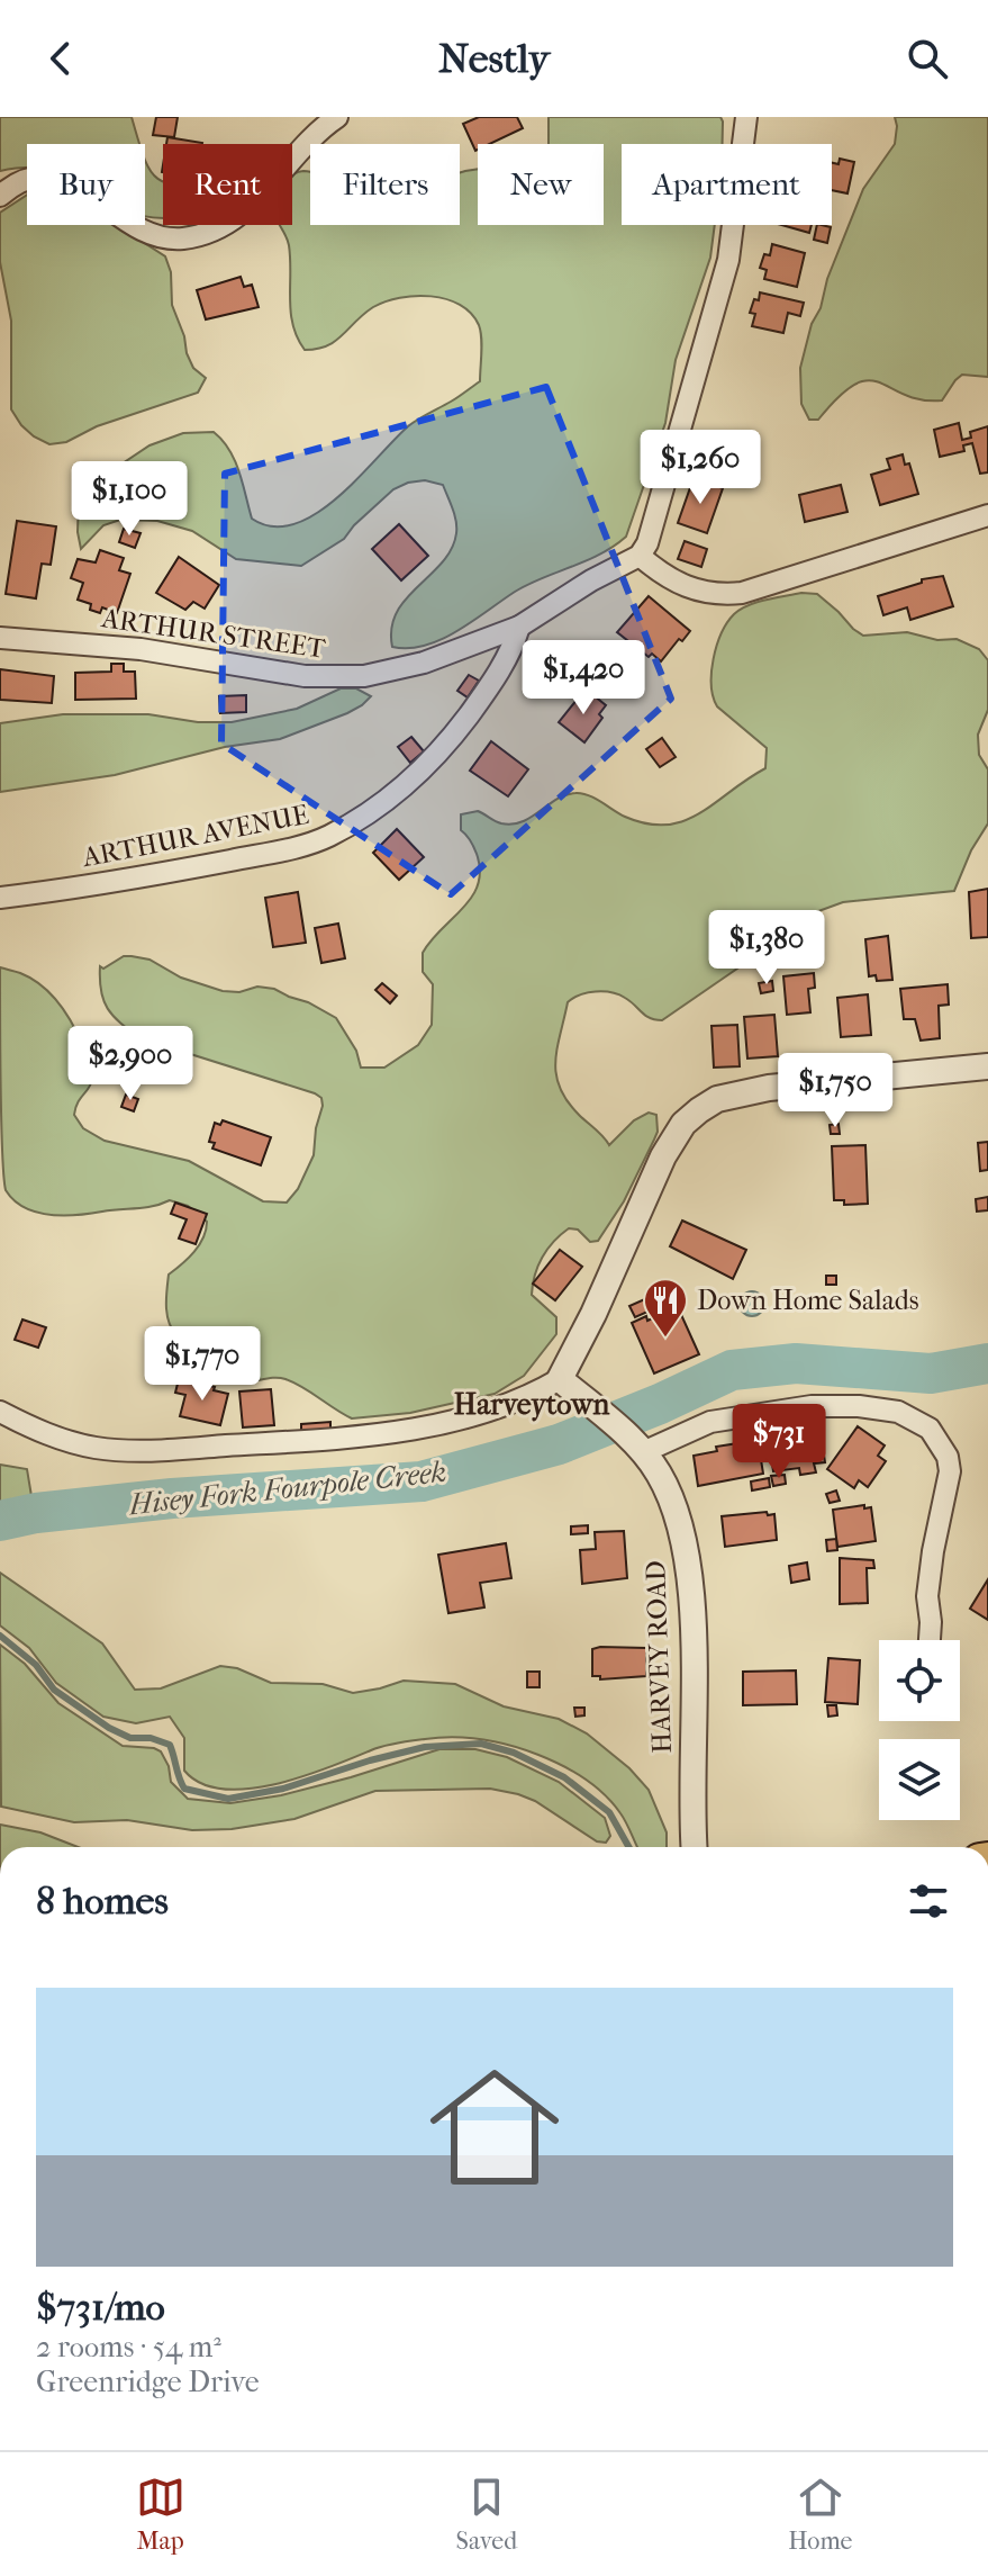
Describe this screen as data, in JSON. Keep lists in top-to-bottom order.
{
  "streets": {
    "street": ["ARTHUR STREET", "ARTHUR AVENUE", "HARVEY ROAD"]
  },
  "crossings": [
    ["ARTHUR STREET", "ARTHUR AVENUE"]
  ],
  "districts": ["Harveytown"],
  "water": ["Hisey Fork Fourpole Creek"],
  "places": {
    "restaurant": ["Down Home Salads"]
  },
  "page": {
    "header": "Nestly",
    "chip": [
      "Buy",
      "Rent",
      "Filters",
      "New",
      "Apartment"
    ],
    "price": [
      "$1,260",
      "$1,100",
      "$1,420",
      "$1,380",
      "$2,900",
      "$1,750",
      "$1,770",
      "$731"
    ],
    "heading": "8 homes",
    "list": [
      {
        "name": "$731/mo",
        "note": "2 rooms · 54 m² · Greenridge Drive"
      }
    ],
    "tabs": ["Map", "Saved", "Home"]
  }
}
